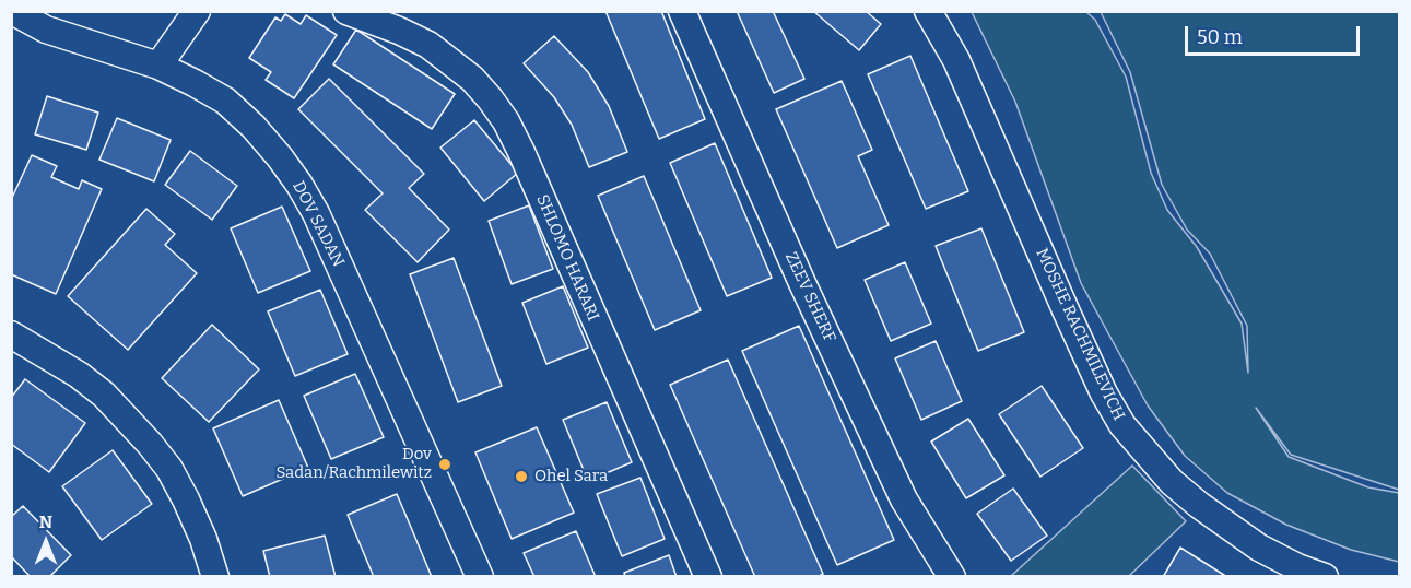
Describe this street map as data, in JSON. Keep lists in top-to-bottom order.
{
  "streets": {
    "street": [
      "DOV SADAN",
      "SHLOMO HARARI",
      "ZEEV SHERF",
      "MOSHE RACHMILEVICH"
    ]
  },
  "places": ["Dov Sadan/Rachmilewitz", "Ohel Sara"],
  "scale_bar": "50 m",
  "north": "top"
}
